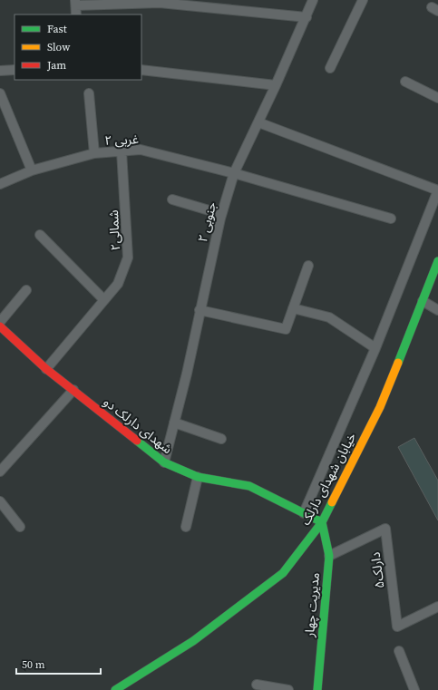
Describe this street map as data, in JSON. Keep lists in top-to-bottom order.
{
  "streets": {
    "street": [
      "۲ غربی",
      "۲ جنوبی",
      "شمالی۲",
      "شهدای دارلک دو",
      "خیابان شهدای دارلک",
      "دارلک۵",
      "مدیریت چهار"
    ]
  },
  "crossings": [
    ["۲ غربی", "۲ جنوبی"],
    ["۲ غربی", "شمالی۲"],
    ["۲ جنوبی", "شهدای دارلک دو"],
    ["شمالی۲", "شهدای دارلک دو"],
    ["شهدای دارلک دو", "خیابان شهدای دارلک"],
    ["شهدای دارلک دو", "مدیریت چهار"],
    ["خیابان شهدای دارلک", "مدیریت چهار"],
    ["دارلک۵", "مدیریت چهار"]
  ],
  "legend": ["Fast", "Slow", "Jam"],
  "scale_bar": "50 m"
}
